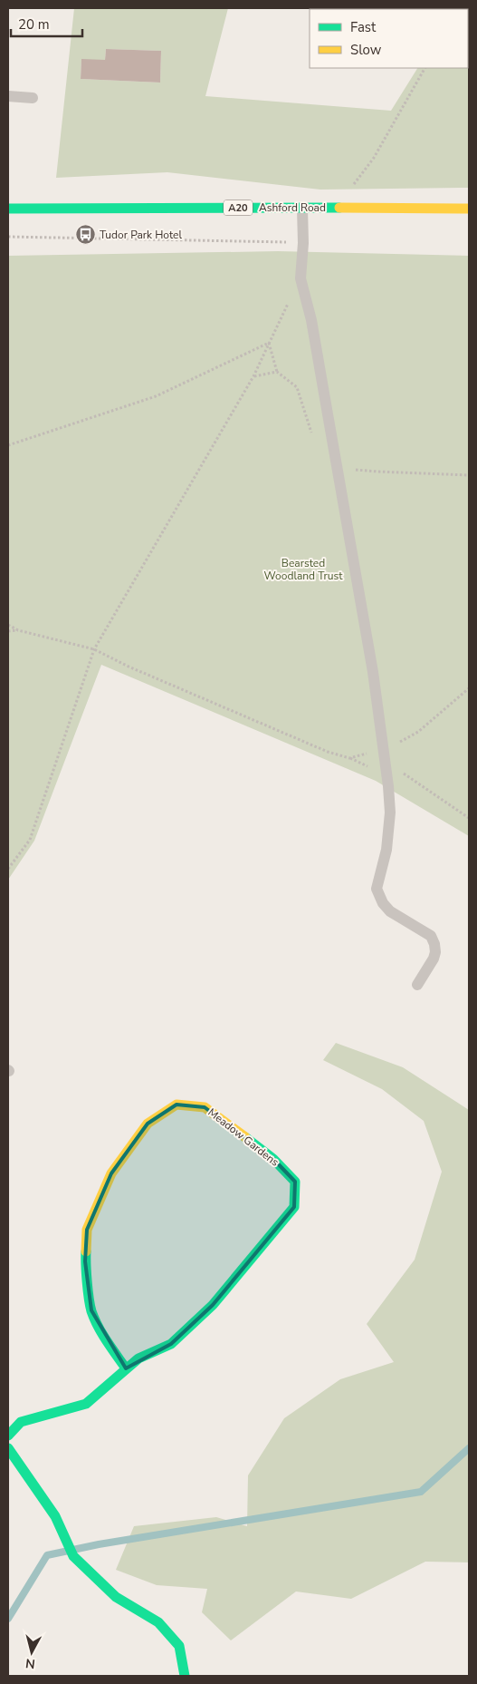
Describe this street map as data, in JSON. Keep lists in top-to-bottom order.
{
  "streets": {
    "street": ["A20", "Ashford Road", "Meadow Gardens"]
  },
  "parks": ["Bearsted Woodland Trust"],
  "places": {
    "bus stop": ["Tudor Park Hotel"]
  },
  "legend": ["Fast", "Slow"],
  "scale_bar": "20 m",
  "north": "bottom"
}
